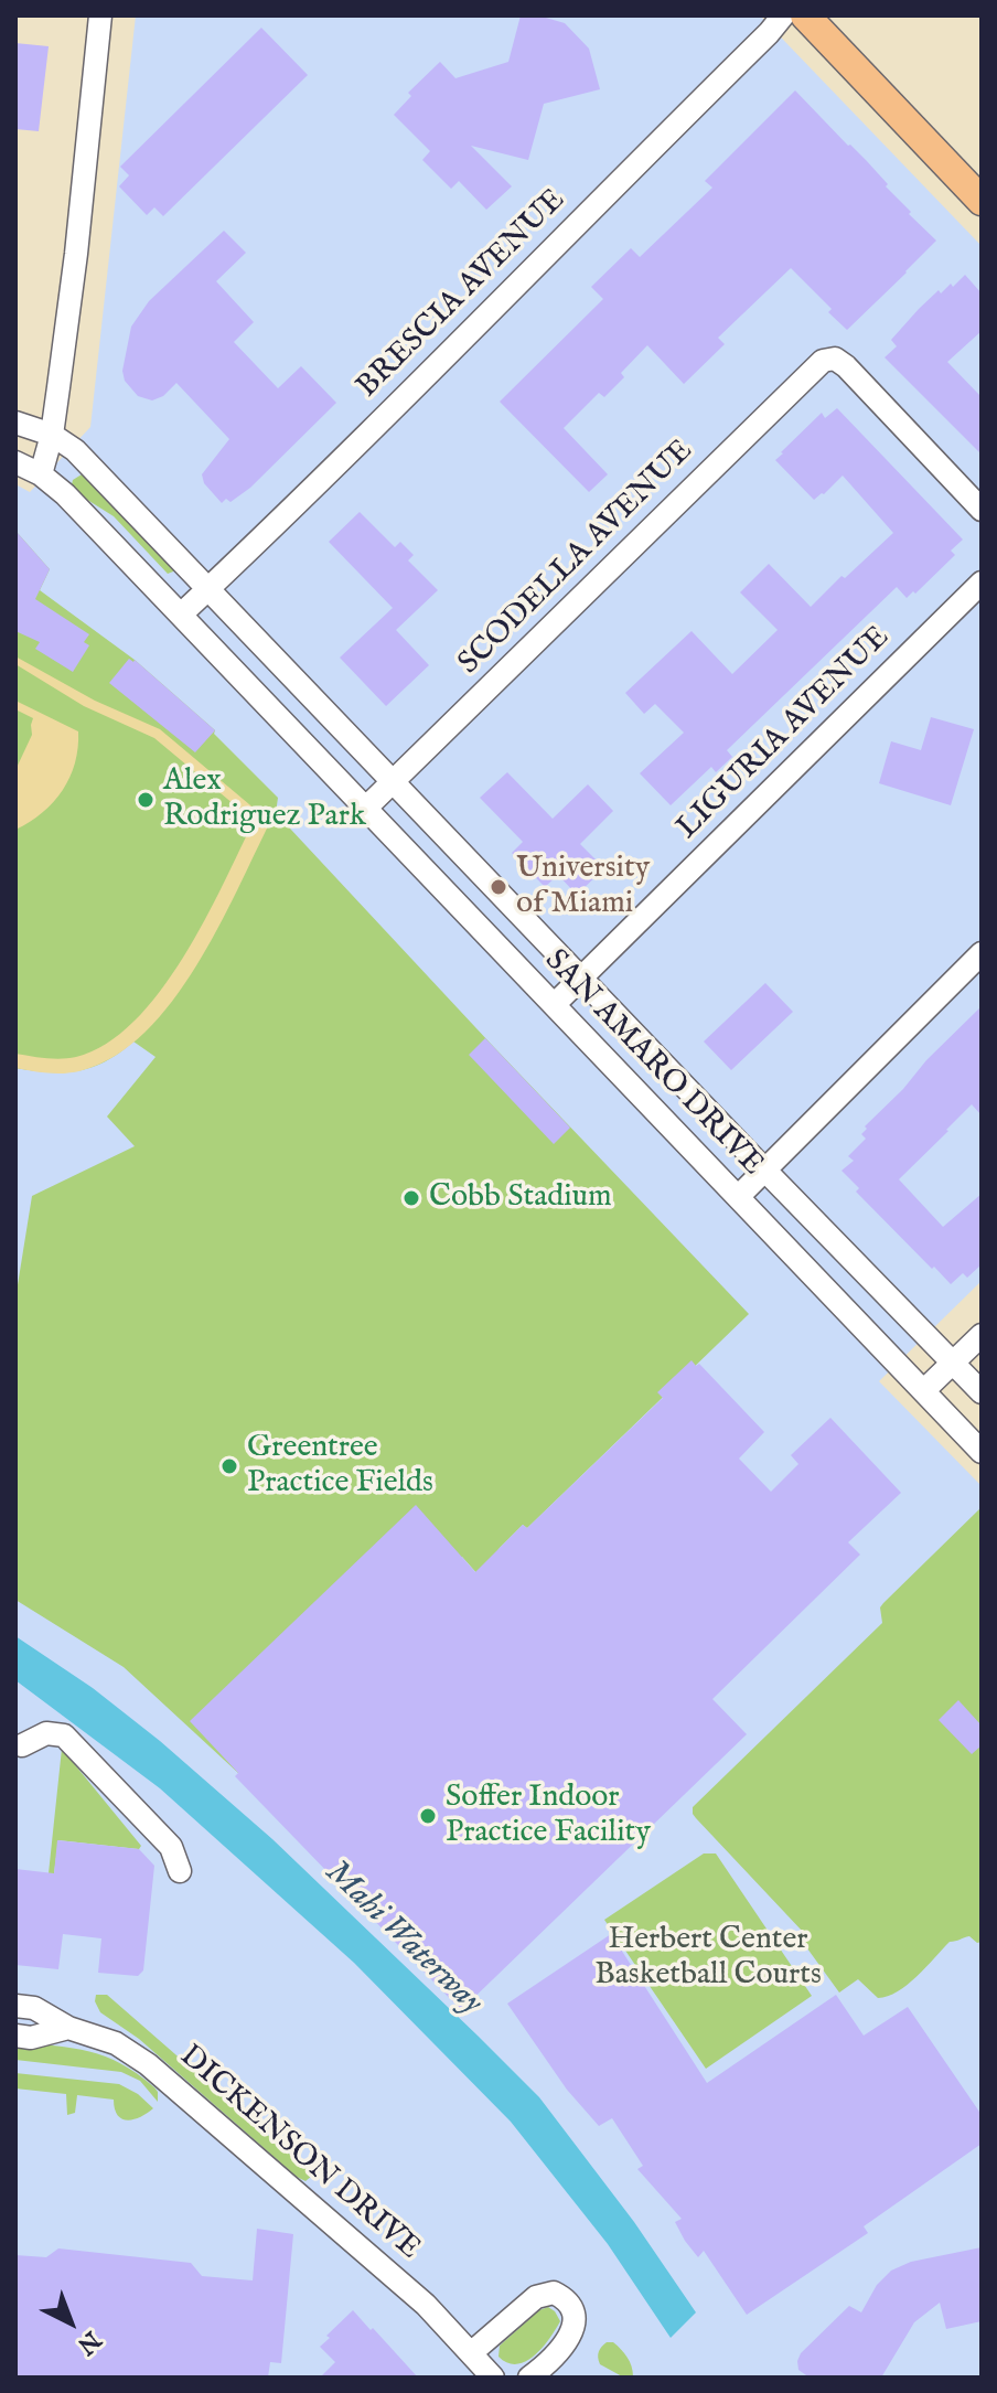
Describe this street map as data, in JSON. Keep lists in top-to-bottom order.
{
  "streets": {
    "street": [
      "BRESCIA AVENUE",
      "SCODELLA AVENUE",
      "LIGURIA AVENUE",
      "SAN AMARO DRIVE",
      "DICKENSON DRIVE"
    ]
  },
  "crossings": [
    ["BRESCIA AVENUE", "SAN AMARO DRIVE"],
    ["SCODELLA AVENUE", "SAN AMARO DRIVE"],
    ["LIGURIA AVENUE", "SAN AMARO DRIVE"]
  ],
  "water": ["Mahi Waterway"],
  "parks": ["Herbert Center Basketball Courts"],
  "places": [
    "Alex Rodriguez Park",
    "University of Miami",
    "Cobb Stadium",
    "Greentree Practice Fields",
    "Soffer Indoor Practice Facility"
  ],
  "north": "bottom right"
}
